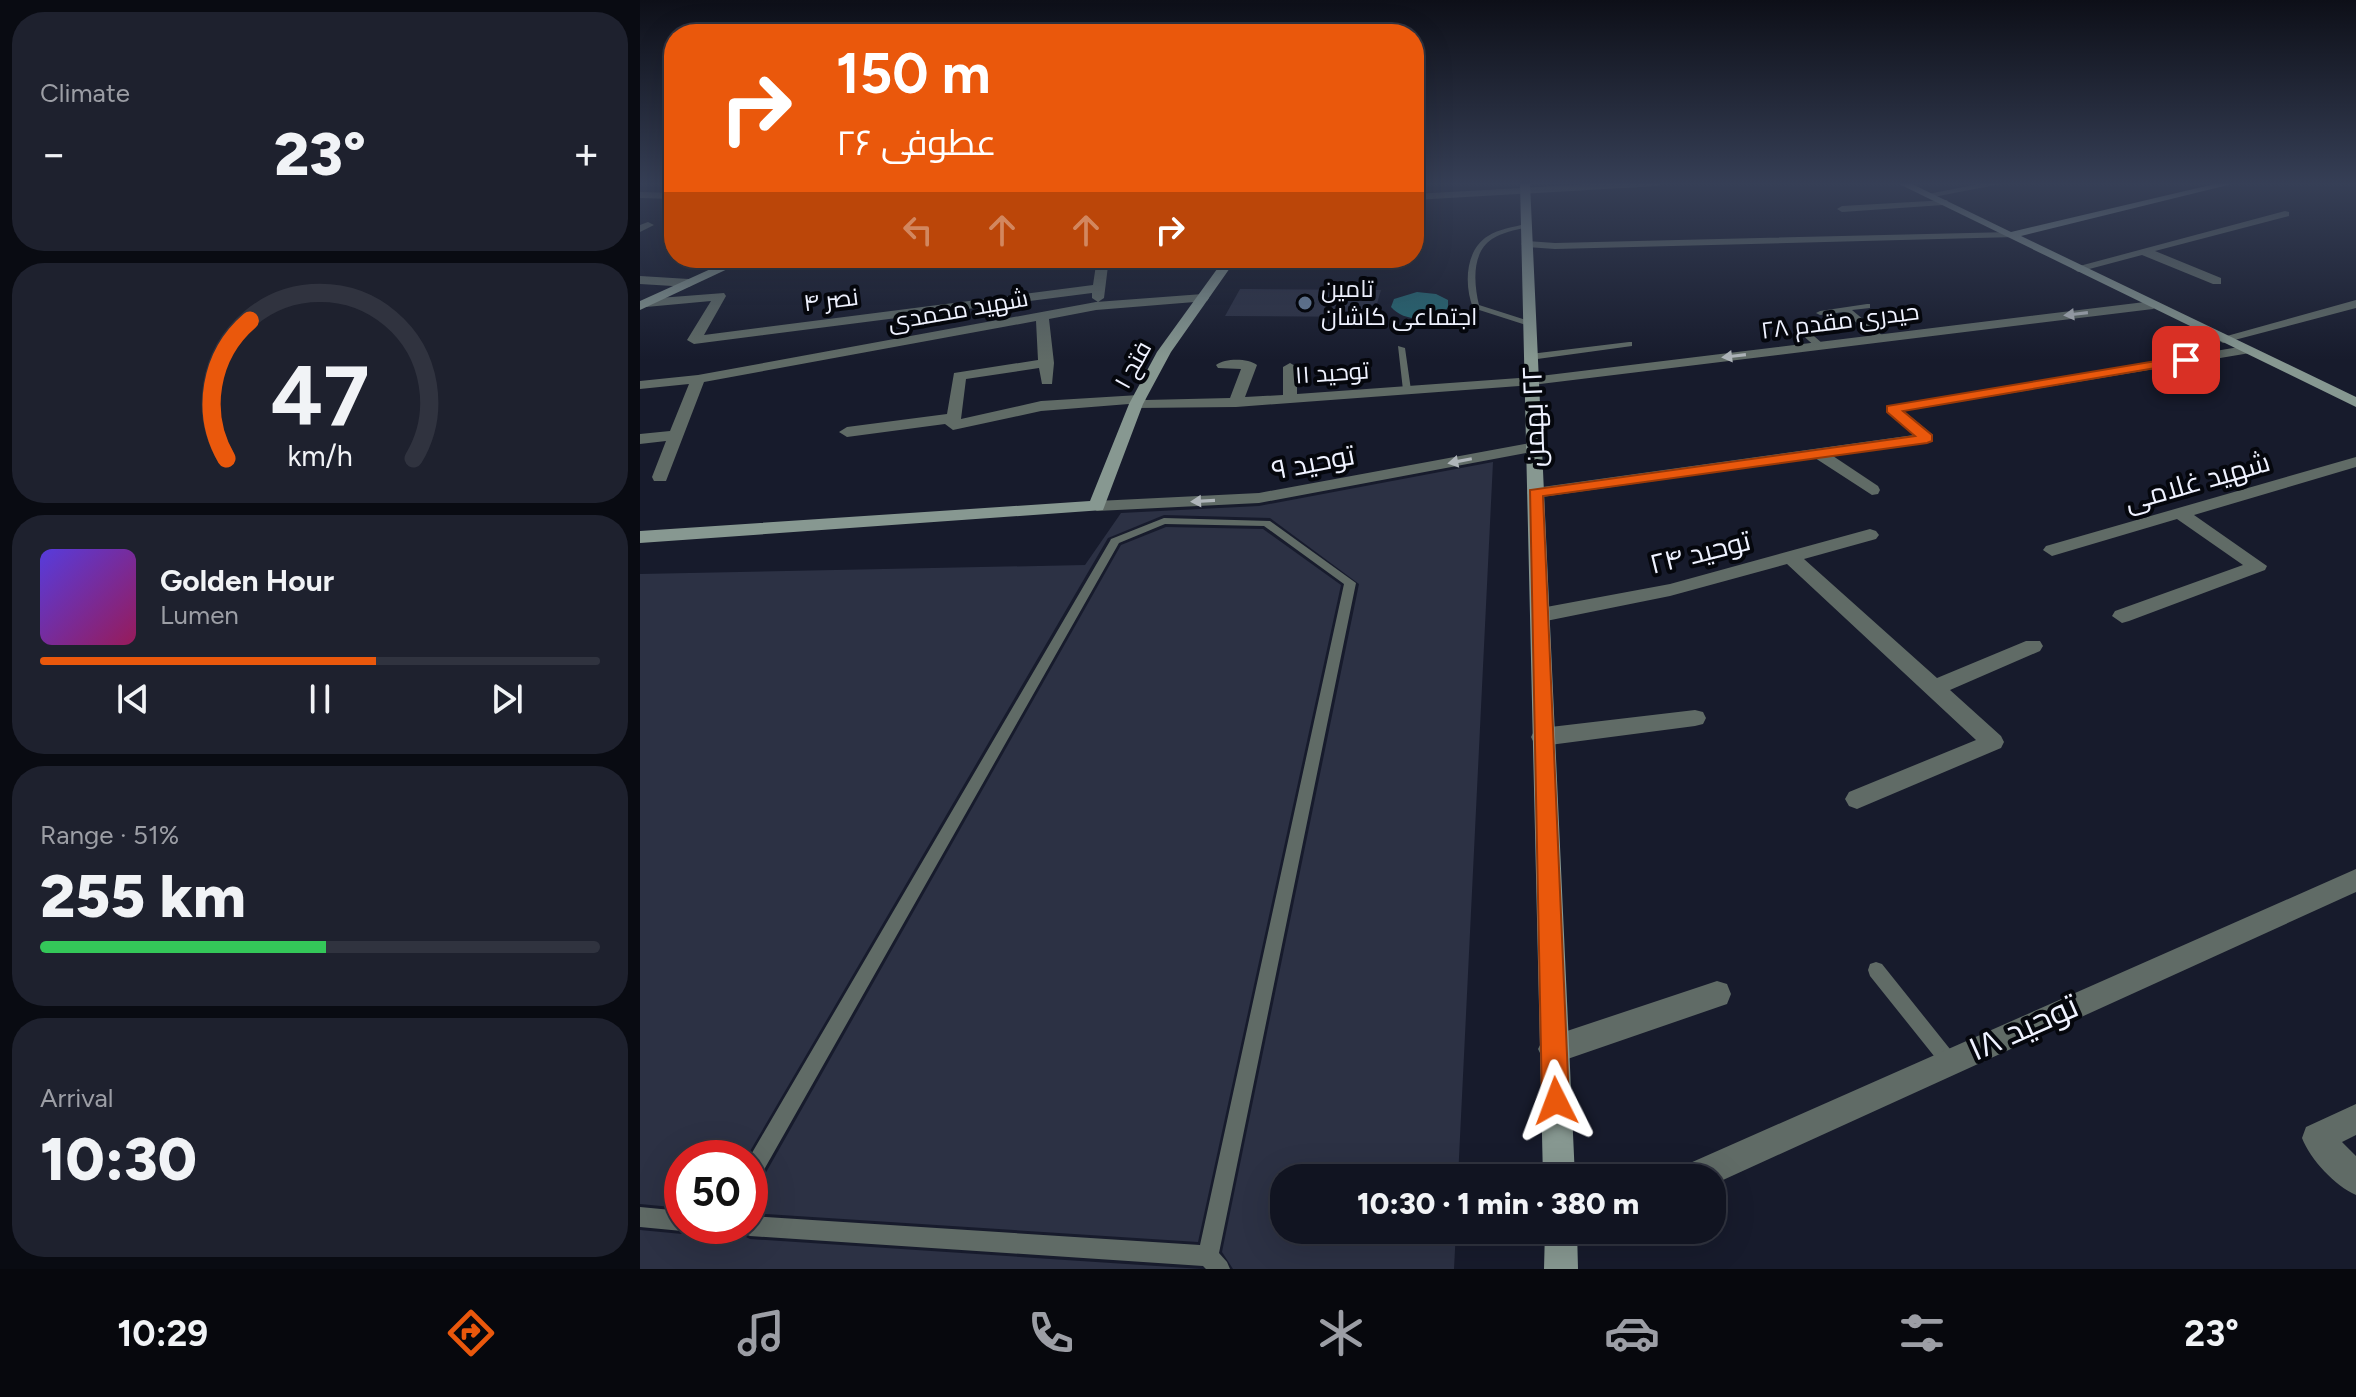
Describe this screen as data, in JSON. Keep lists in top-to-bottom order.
{
  "streets": {
    "street": [
      "نصر ۴",
      "شهید محمدی",
      "حیدری مقدم ۲۸",
      "فتح ۱",
      "توحید ۱۱",
      "٢٢ بهمن",
      "توحید ۹",
      "شهید غلامی",
      "توحید ۲۴",
      "توحید ۱۸"
    ]
  },
  "crossings": [
    ["شهید محمدی", "فتح ۱"],
    ["حیدری مقدم ۲۸", "توحید ۱۱"],
    ["حیدری مقدم ۲۸", "٢٢ بهمن"],
    ["فتح ۱", "توحید ۱۱"],
    ["فتح ۱", "توحید ۹"],
    ["توحید ۱۱", "٢٢ بهمن"],
    ["٢٢ بهمن", "توحید ۹"],
    ["٢٢ بهمن", "توحید ۲۴"]
  ],
  "one_way": ["توحید ۹"],
  "places": ["تامین اجتماعی کاشان"],
  "page": {
    "tile": [
      "Climate",
      ["Range · 51%", "255 km"],
      ["Arrival", "10:30"]
    ],
    "turn": ["150 m", "عطوفی ۲۶"],
    "heat": ["−", "23°", "+"],
    "song": ["Golden Hour", "Lumen"],
    "limit": "50",
    "trip": "10:30 · 1 min · 380 m",
    "tabs": ["10:29", "23°"],
    "gauge": ["47", "km/h"]
  }
}
